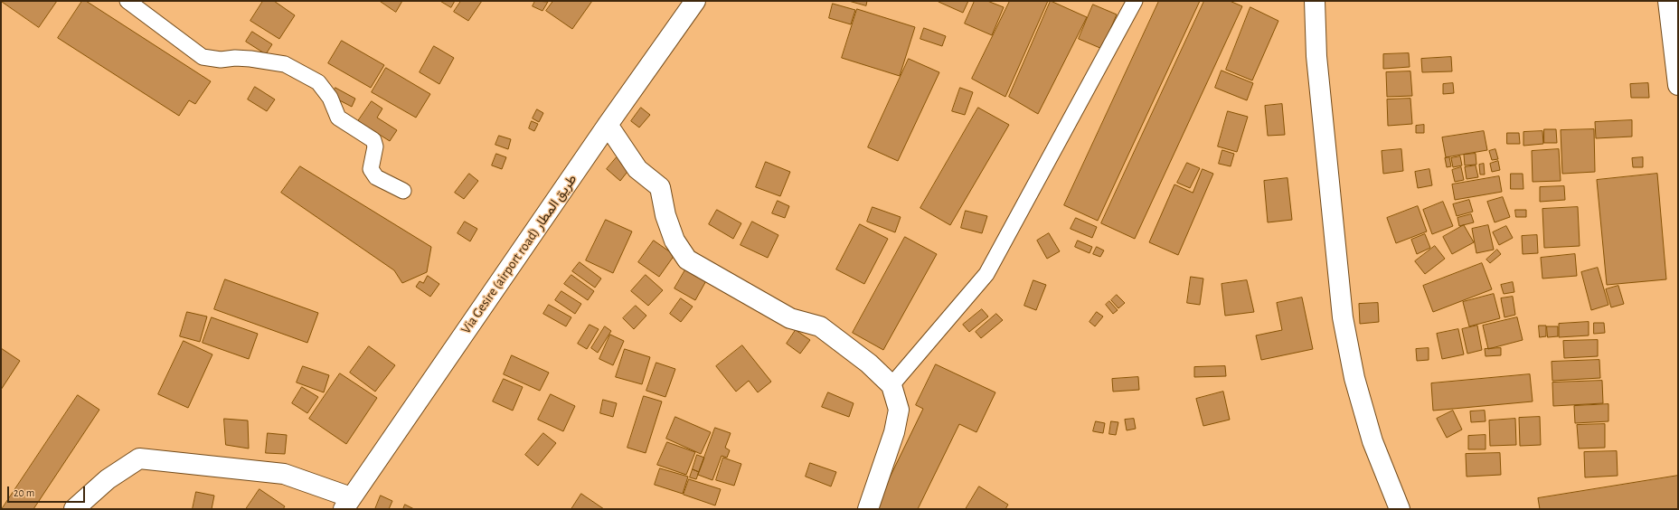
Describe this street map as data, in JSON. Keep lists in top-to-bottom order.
{
  "streets": {
    "street": ["Via Gesire (airport road) طريق المطار"]
  },
  "scale_bar": "20 m"
}
